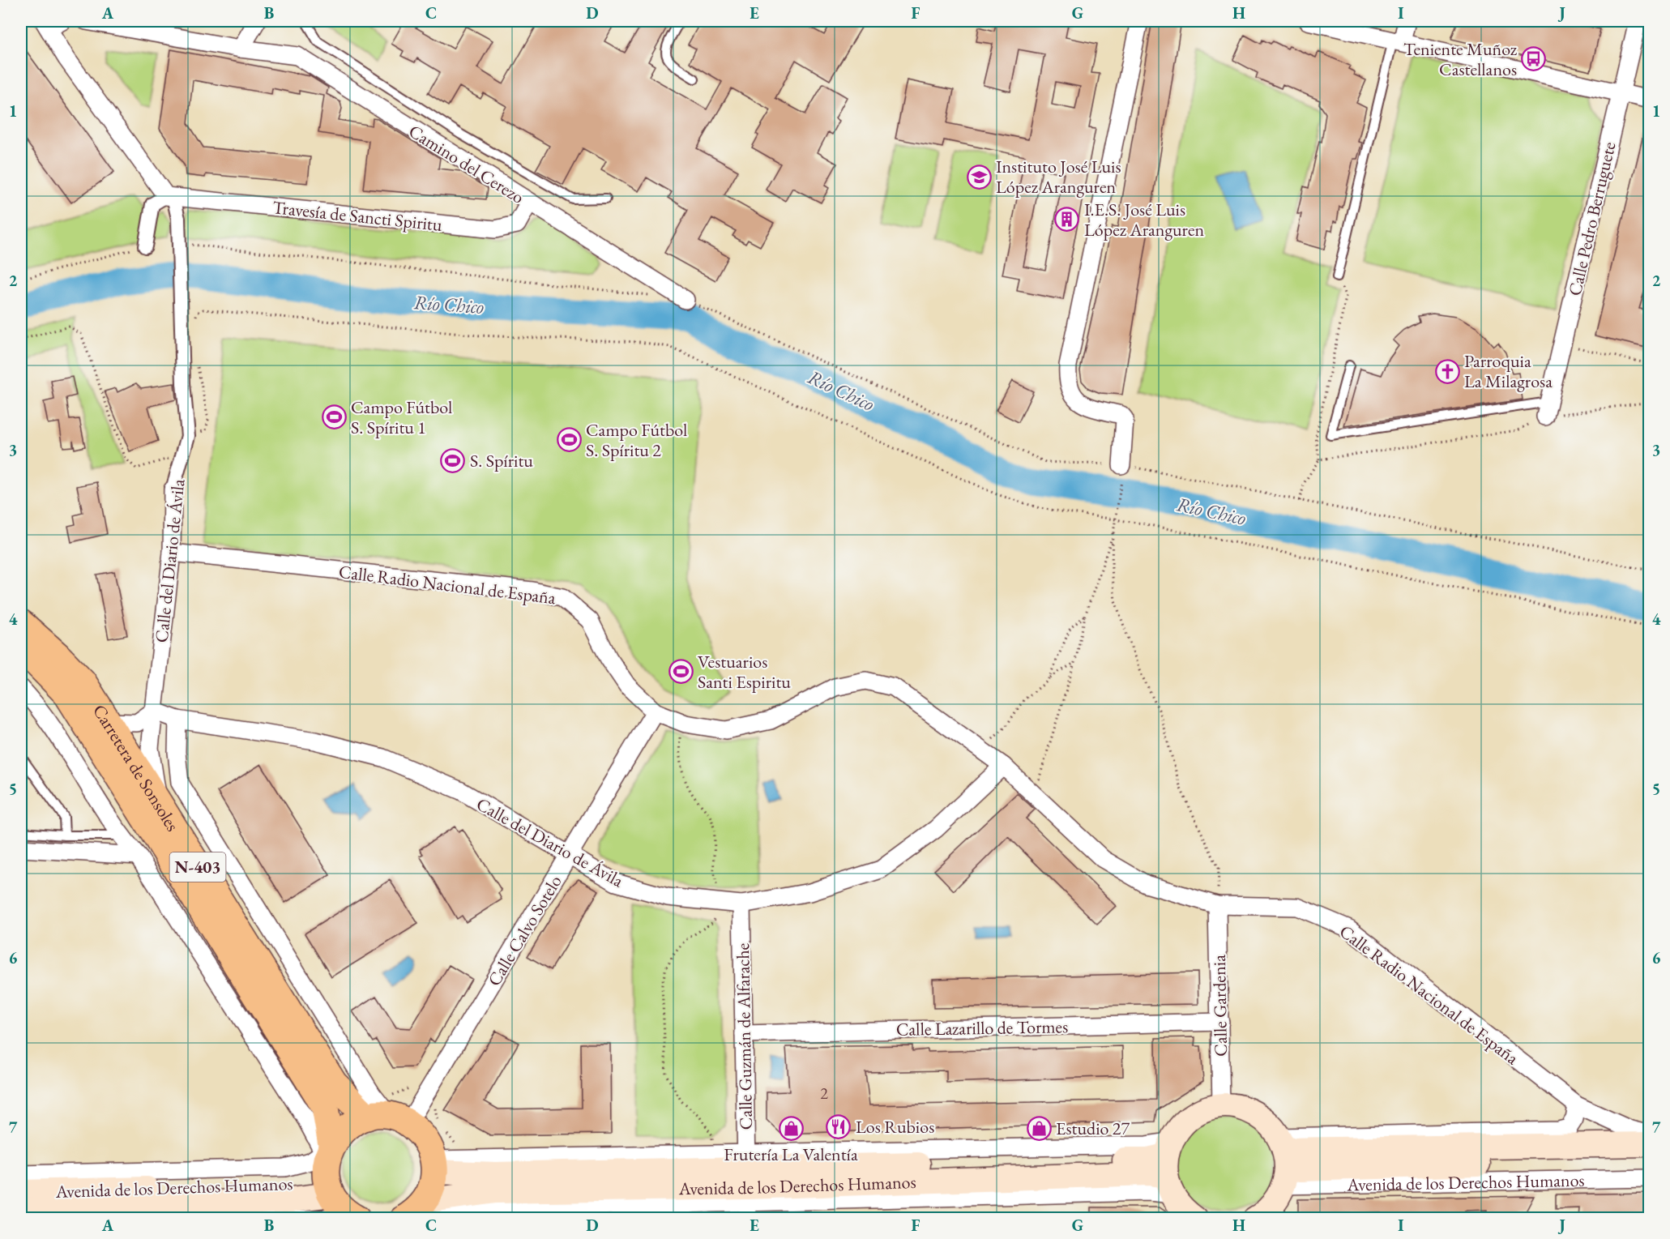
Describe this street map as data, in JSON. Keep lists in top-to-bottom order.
{
  "streets": {
    "highway": ["Carretera de Sonsoles", "N-403"],
    "main road": ["Avenida de los Derechos Humanos"],
    "street": [
      "Camino del Cerezo",
      "Travesía de Sancti Spiritu",
      "Calle Pedro Berruguete",
      "Calle del Diario de Ávila",
      "Calle Radio Nacional de España",
      "Calle Calvo Sotelo",
      "Calle Gardenia",
      "Calle Lazarillo de Tormes",
      "Calle Guzmán de Alfarache"
    ]
  },
  "crossings": [
    ["Camino del Cerezo", "Travesía de Sancti Spiritu"],
    ["Travesía de Sancti Spiritu", "Calle del Diario de Ávila"],
    ["Calle del Diario de Ávila", "Calle Radio Nacional de España"],
    ["Calle del Diario de Ávila", "Carretera de Sonsoles"],
    ["Calle del Diario de Ávila", "Calle Calvo Sotelo"],
    ["Calle del Diario de Ávila", "Calle Guzmán de Alfarache"],
    ["Calle Radio Nacional de España", "Calle Calvo Sotelo"],
    ["Calle Radio Nacional de España", "Calle Gardenia"],
    ["Carretera de Sonsoles", "N-403"],
    ["Carretera de Sonsoles", "Calle Calvo Sotelo"],
    ["Carretera de Sonsoles", "Avenida de los Derechos Humanos"],
    ["N-403", "Calle Calvo Sotelo"],
    ["N-403", "Avenida de los Derechos Humanos"],
    ["Calle Gardenia", "Calle Lazarillo de Tormes"],
    ["Calle Lazarillo de Tormes", "Calle Guzmán de Alfarache"],
    ["Calle Guzmán de Alfarache", "Avenida de los Derechos Humanos"]
  ],
  "water": ["Río Chico"],
  "places": {
    "bus stop": ["Teniente Muñoz Castellanos"],
    "school or university": ["Instituto José Luis López Aranguren"],
    "building": ["I.E.S. José Luis López Aranguren"],
    "church": ["Parroquia La Milagrosa"],
    "sports": [
      "Campo Fútbol S. Spíritu 1",
      "Campo Fútbol S. Spíritu 2",
      "S. Spíritu",
      "Vestuarios Santi Espiritu"
    ],
    "restaurant": ["Los Rubios"],
    "shop": ["Frutería La Valentía", "Estudio 27"]
  },
  "house_numbers": ["2"],
  "grid": {
    "columns": [
      "A",
      "B",
      "C",
      "D",
      "E",
      "F",
      "G",
      "H",
      "I",
      "J"
    ],
    "rows": [
      "1",
      "2",
      "3",
      "4",
      "5",
      "6",
      "7"
    ]
  }
}
